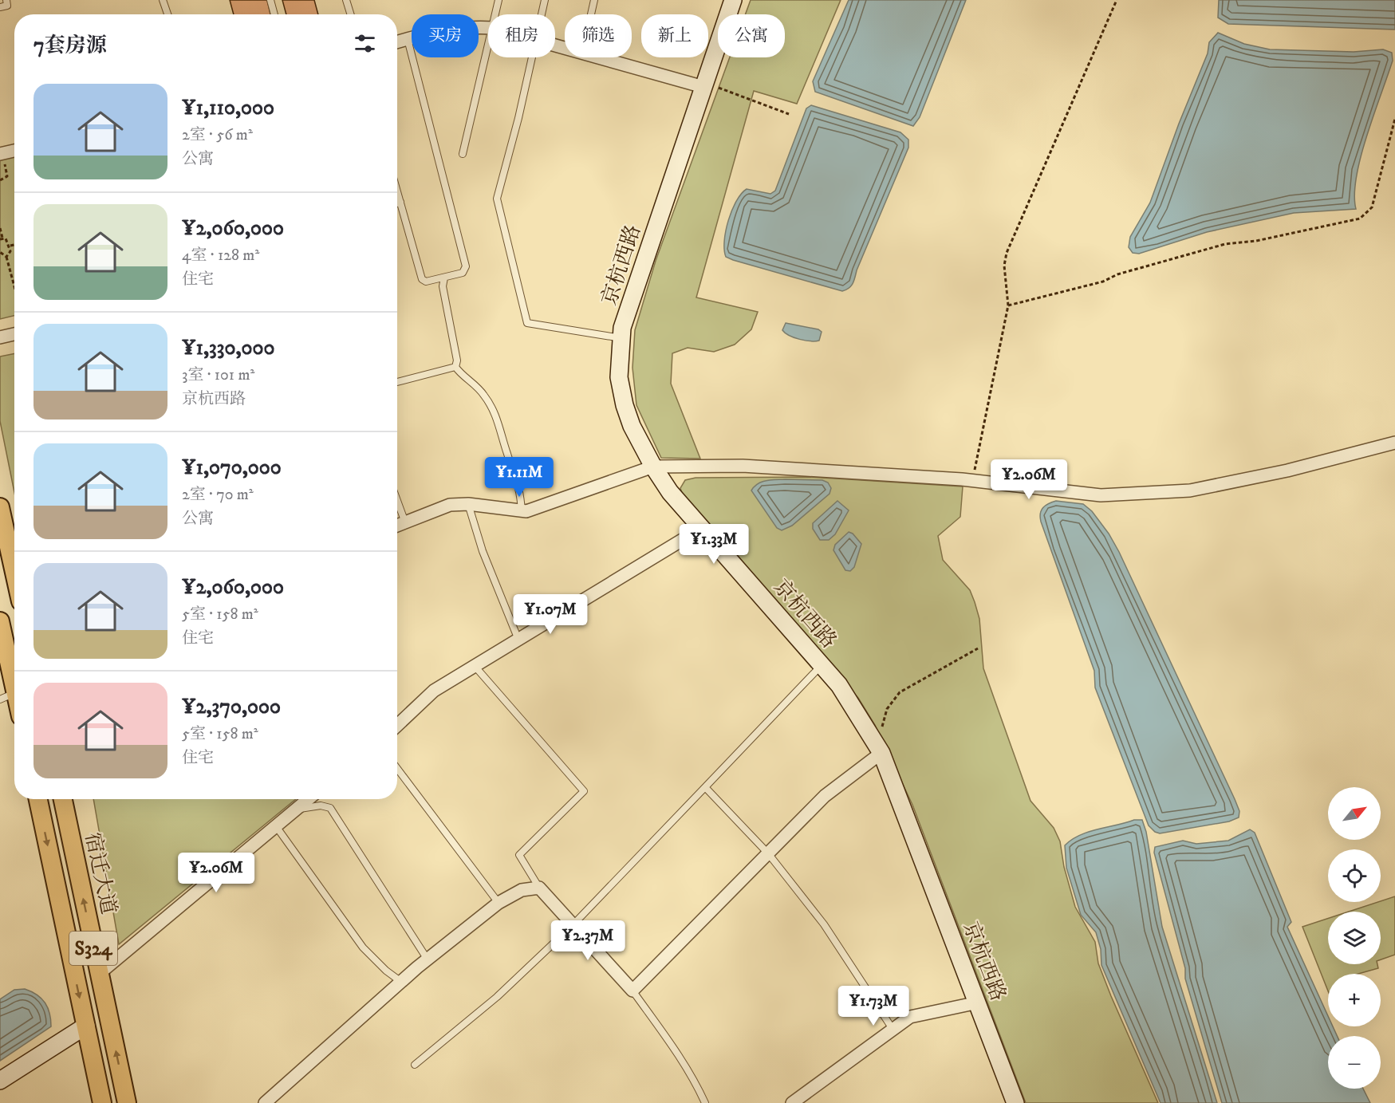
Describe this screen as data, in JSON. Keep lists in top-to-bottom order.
{
  "streets": {
    "main road": ["京杭西路", "宿迁大道", "S324"]
  },
  "north": "top right",
  "page": {
    "chip": [
      "买房",
      "租房",
      "筛选",
      "新上",
      "公寓"
    ],
    "heading": "7套房源",
    "list": [
      {
        "name": "¥1,110,000",
        "note": "2室 · 56 m² · 公寓"
      },
      {
        "name": "¥2,060,000",
        "note": "4室 · 128 m² · 住宅"
      },
      {
        "name": "¥1,330,000",
        "note": "3室 · 101 m² · 京杭西路"
      },
      {
        "name": "¥1,070,000",
        "note": "2室 · 70 m² · 公寓"
      },
      {
        "name": "¥2,060,000",
        "note": "5室 · 158 m² · 住宅"
      },
      {
        "name": "¥2,370,000",
        "note": "5室 · 158 m² · 住宅"
      }
    ],
    "price": [
      "¥1.11M",
      "¥2.06M",
      "¥1.33M",
      "¥1.07M",
      "¥2.06M",
      "¥2.37M",
      "¥1.73M"
    ],
    "map_buttons": ["+", "−"]
  }
}
